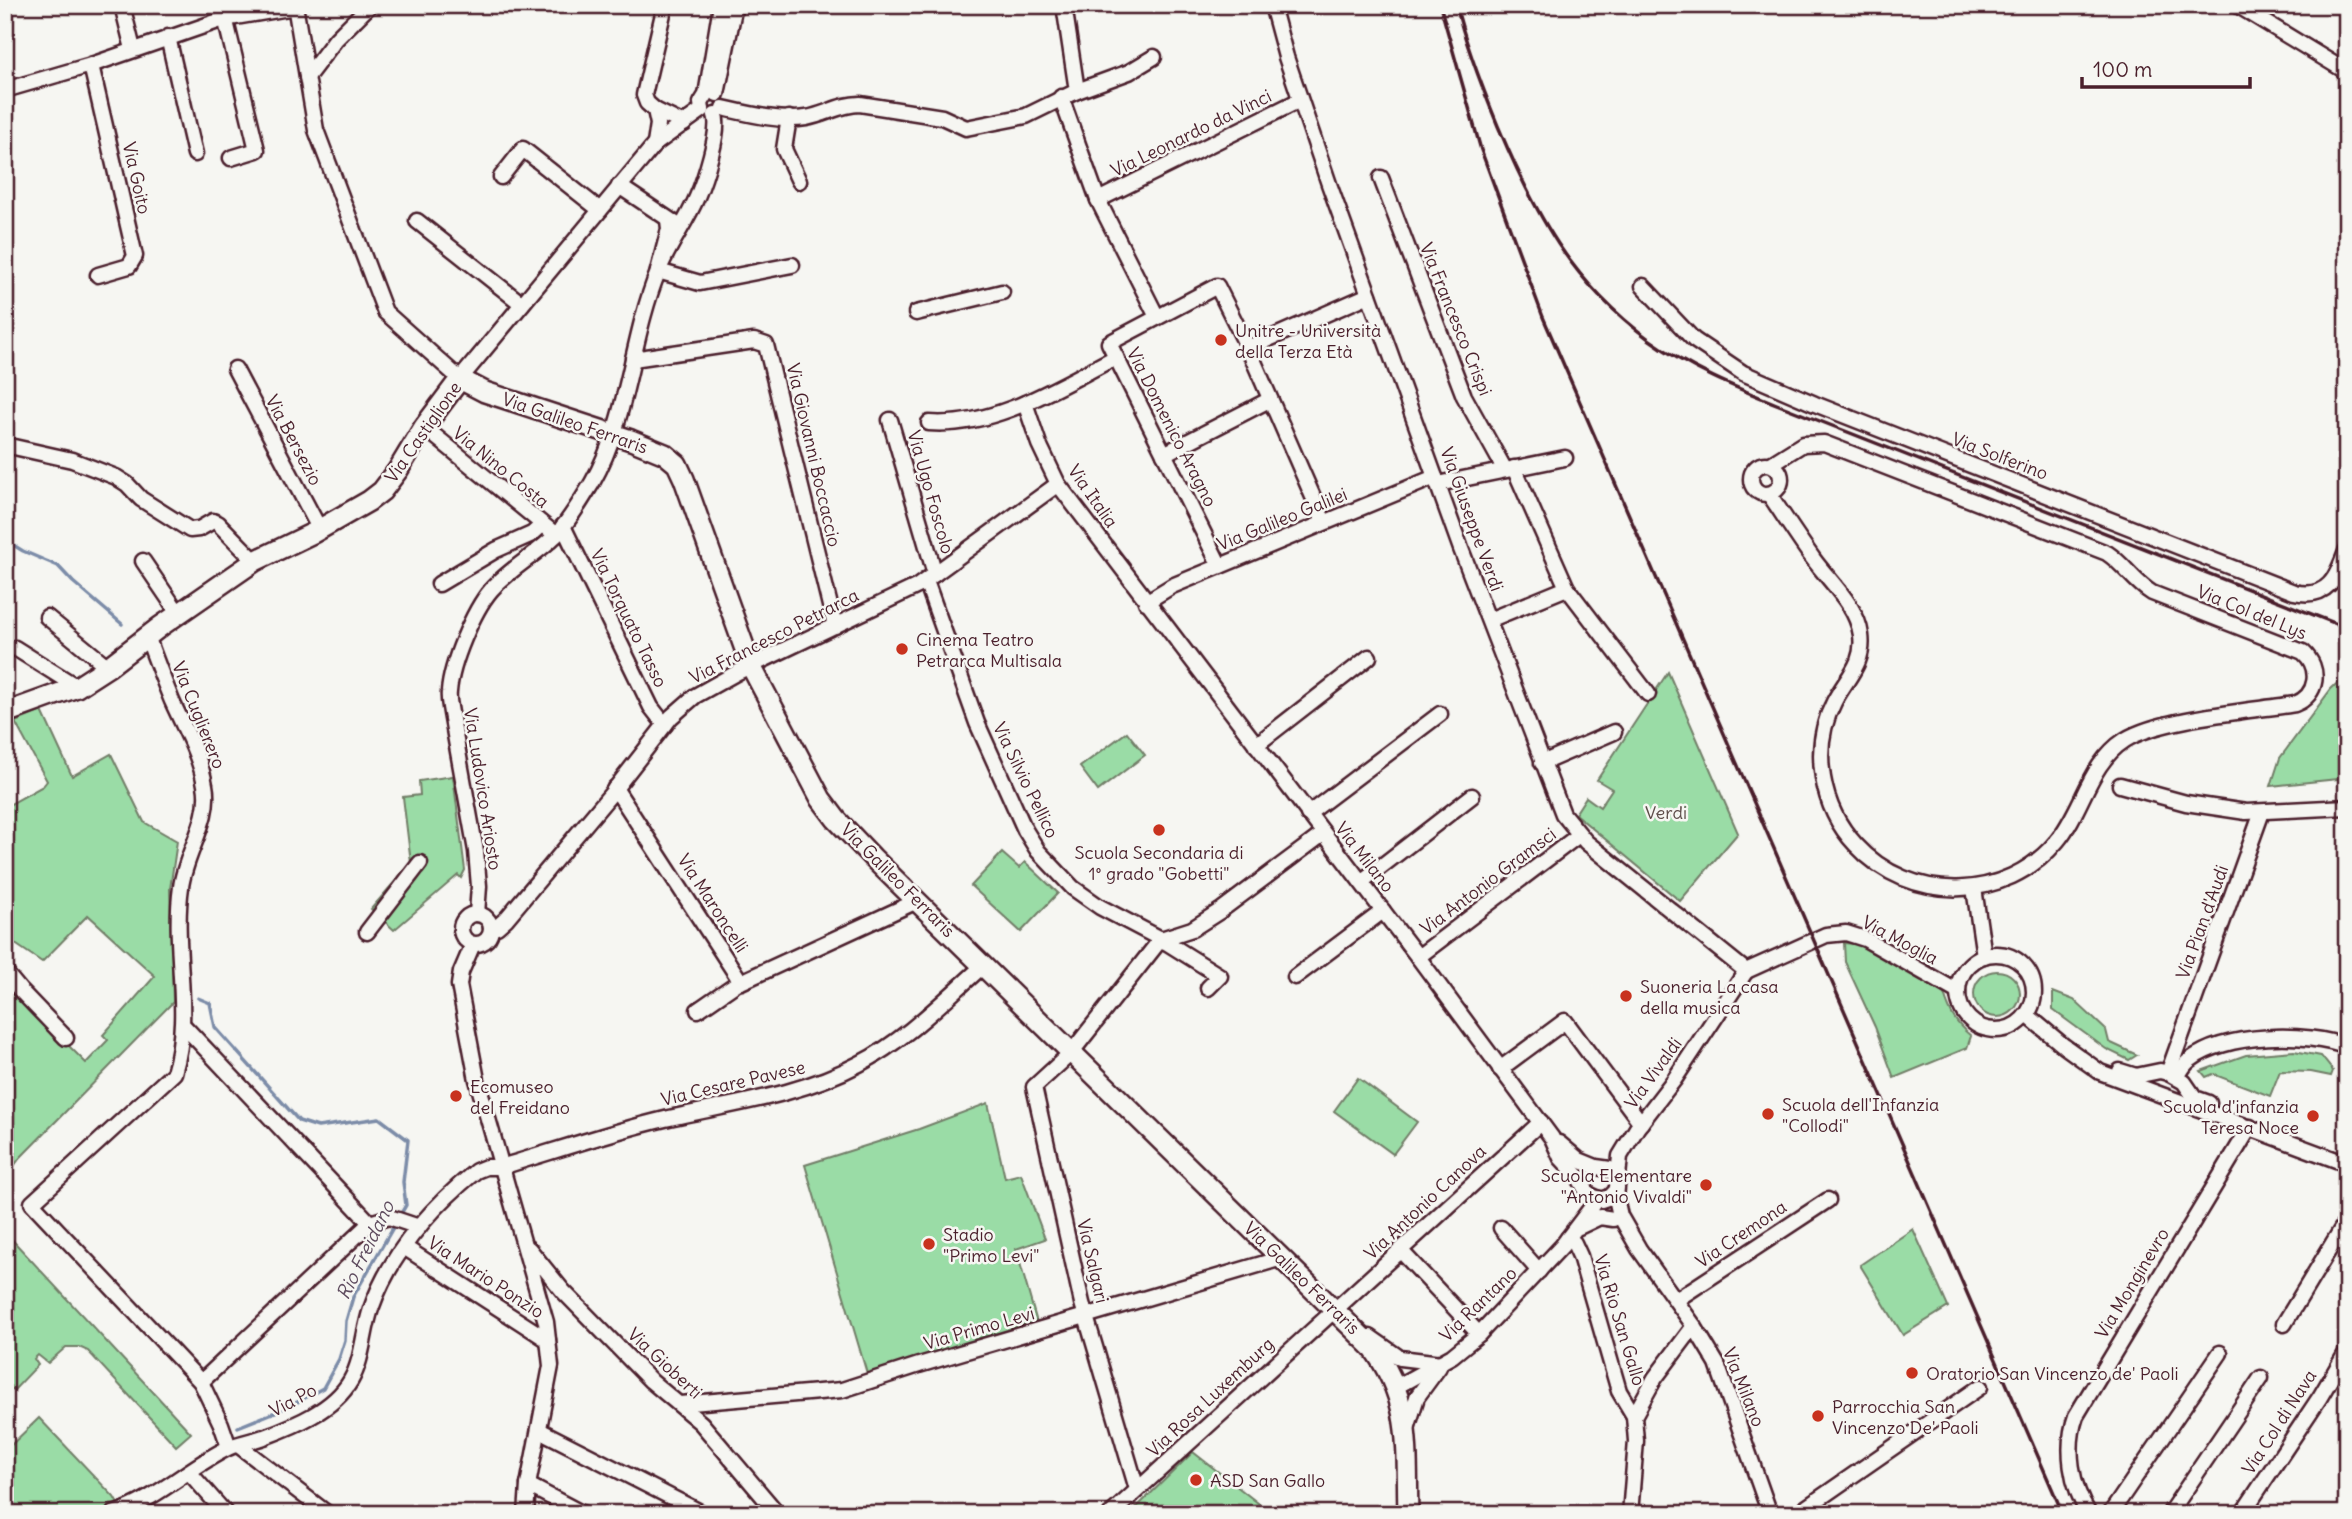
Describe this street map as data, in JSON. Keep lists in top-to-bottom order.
{
  "streets": {
    "main road": ["Via Galileo Ferraris", "Via Castiglione"],
    "street": [
      "Via Leonardo da Vinci",
      "Via Goito",
      "Via Francesco Crispi",
      "Via Domenico Aragno",
      "Via Bersezio",
      "Via Giovanni Boccaccio",
      "Via Solferino",
      "Via Nino Costa",
      "Via Ugo Foscolo",
      "Via Italia",
      "Via Galileo Galilei",
      "Via Giuseppe Verdi",
      "Via Col del Lys",
      "Via Torquato Tasso",
      "Via Francesco Petrarca",
      "Via Cuglierero",
      "Via Silvio Pellico",
      "Via Ludovico Ariosto",
      "Via Milano",
      "Via Antonio Gramsci",
      "Via Maroncelli",
      "Via Pian d'Audi",
      "Via Moglia",
      "Via Vivaldi",
      "Via Cesare Pavese",
      "Via Antonio Canova",
      "Via Cremona",
      "Via Salgari",
      "Via Mario Ponzio",
      "Via Monginevro",
      "Via Rantano",
      "Via Rio San Gallo",
      "Via Primo Levi",
      "Via Gioberti",
      "Via Rosa Luxemburg",
      "Via Po",
      "Via Col di Nava"
    ]
  },
  "crossings": [
    ["Via Leonardo da Vinci", "Via Giuseppe Verdi"],
    ["Via Francesco Crispi", "Via Galileo Galilei"],
    ["Via Galileo Ferraris", "Via Castiglione"],
    ["Via Galileo Ferraris", "Via Francesco Petrarca"],
    ["Via Galileo Ferraris", "Via Ludovico Ariosto"],
    ["Via Galileo Ferraris", "Via Maroncelli"],
    ["Via Galileo Ferraris", "Via Cesare Pavese"],
    ["Via Galileo Ferraris", "Via Antonio Canova"],
    ["Via Galileo Ferraris", "Via Salgari"],
    ["Via Galileo Ferraris", "Via Rantano"],
    ["Via Galileo Ferraris", "Via Primo Levi"],
    ["Via Galileo Ferraris", "Via Rosa Luxemburg"],
    ["Via Domenico Aragno", "Via Galileo Galilei"],
    ["Via Castiglione", "Via Bersezio"],
    ["Via Castiglione", "Via Nino Costa"],
    ["Via Castiglione", "Via Cuglierero"],
    ["Via Castiglione", "Via Ludovico Ariosto"],
    ["Via Giovanni Boccaccio", "Via Francesco Petrarca"],
    ["Via Giovanni Boccaccio", "Via Ludovico Ariosto"],
    ["Via Nino Costa", "Via Torquato Tasso"],
    ["Via Nino Costa", "Via Ludovico Ariosto"],
    ["Via Ugo Foscolo", "Via Francesco Petrarca"],
    ["Via Ugo Foscolo", "Via Silvio Pellico"],
    ["Via Italia", "Via Galileo Galilei"],
    ["Via Italia", "Via Francesco Petrarca"],
    ["Via Italia", "Via Milano"],
    ["Via Galileo Galilei", "Via Giuseppe Verdi"],
    ["Via Galileo Galilei", "Via Milano"],
    ["Via Giuseppe Verdi", "Via Antonio Gramsci"],
    ["Via Giuseppe Verdi", "Via Moglia"],
    ["Via Giuseppe Verdi", "Via Vivaldi"],
    ["Via Torquato Tasso", "Via Francesco Petrarca"],
    ["Via Torquato Tasso", "Via Ludovico Ariosto"],
    ["Via Francesco Petrarca", "Via Silvio Pellico"],
    ["Via Francesco Petrarca", "Via Ludovico Ariosto"],
    ["Via Francesco Petrarca", "Via Maroncelli"],
    ["Via Milano", "Via Antonio Gramsci"],
    ["Via Milano", "Via Vivaldi"],
    ["Via Milano", "Via Antonio Canova"],
    ["Via Milano", "Via Cremona"],
    ["Via Milano", "Via Rantano"],
    ["Via Milano", "Via Rio San Gallo"],
    ["Via Moglia", "Via Vivaldi"],
    ["Via Vivaldi", "Via Rantano"],
    ["Via Cesare Pavese", "Via Po"],
    ["Via Antonio Canova", "Via Rantano"],
    ["Via Antonio Canova", "Via Rosa Luxemburg"],
    ["Via Salgari", "Via Primo Levi"],
    ["Via Salgari", "Via Rosa Luxemburg"],
    ["Via Mario Ponzio", "Via Po"],
    ["Via Rantano", "Via Rio San Gallo"],
    ["Via Rantano", "Via Rosa Luxemburg"],
    ["Via Primo Levi", "Via Gioberti"]
  ],
  "water": ["Rio Freidano"],
  "parks": ["Verdi"],
  "places": [
    "Unitre - Università della Terza Età",
    "Cinema Teatro Petrarca Multisala",
    "Scuola Secondaria di 1° grado \"Gobetti\"",
    "Suoneria La casa della musica",
    "Ecomuseo del Freidano",
    "Scuola dell'Infanzia \"Collodi\"",
    "Scuola d'infanzia Teresa Noce",
    "Scuola Elementare \"Antonio Vivaldi\"",
    "Stadio \"Primo Levi\"",
    "Oratorio San Vincenzo de' Paoli",
    "Parrocchia San Vincenzo De' Paoli",
    "ASD San Gallo"
  ],
  "scale_bar": "100 m"
}
